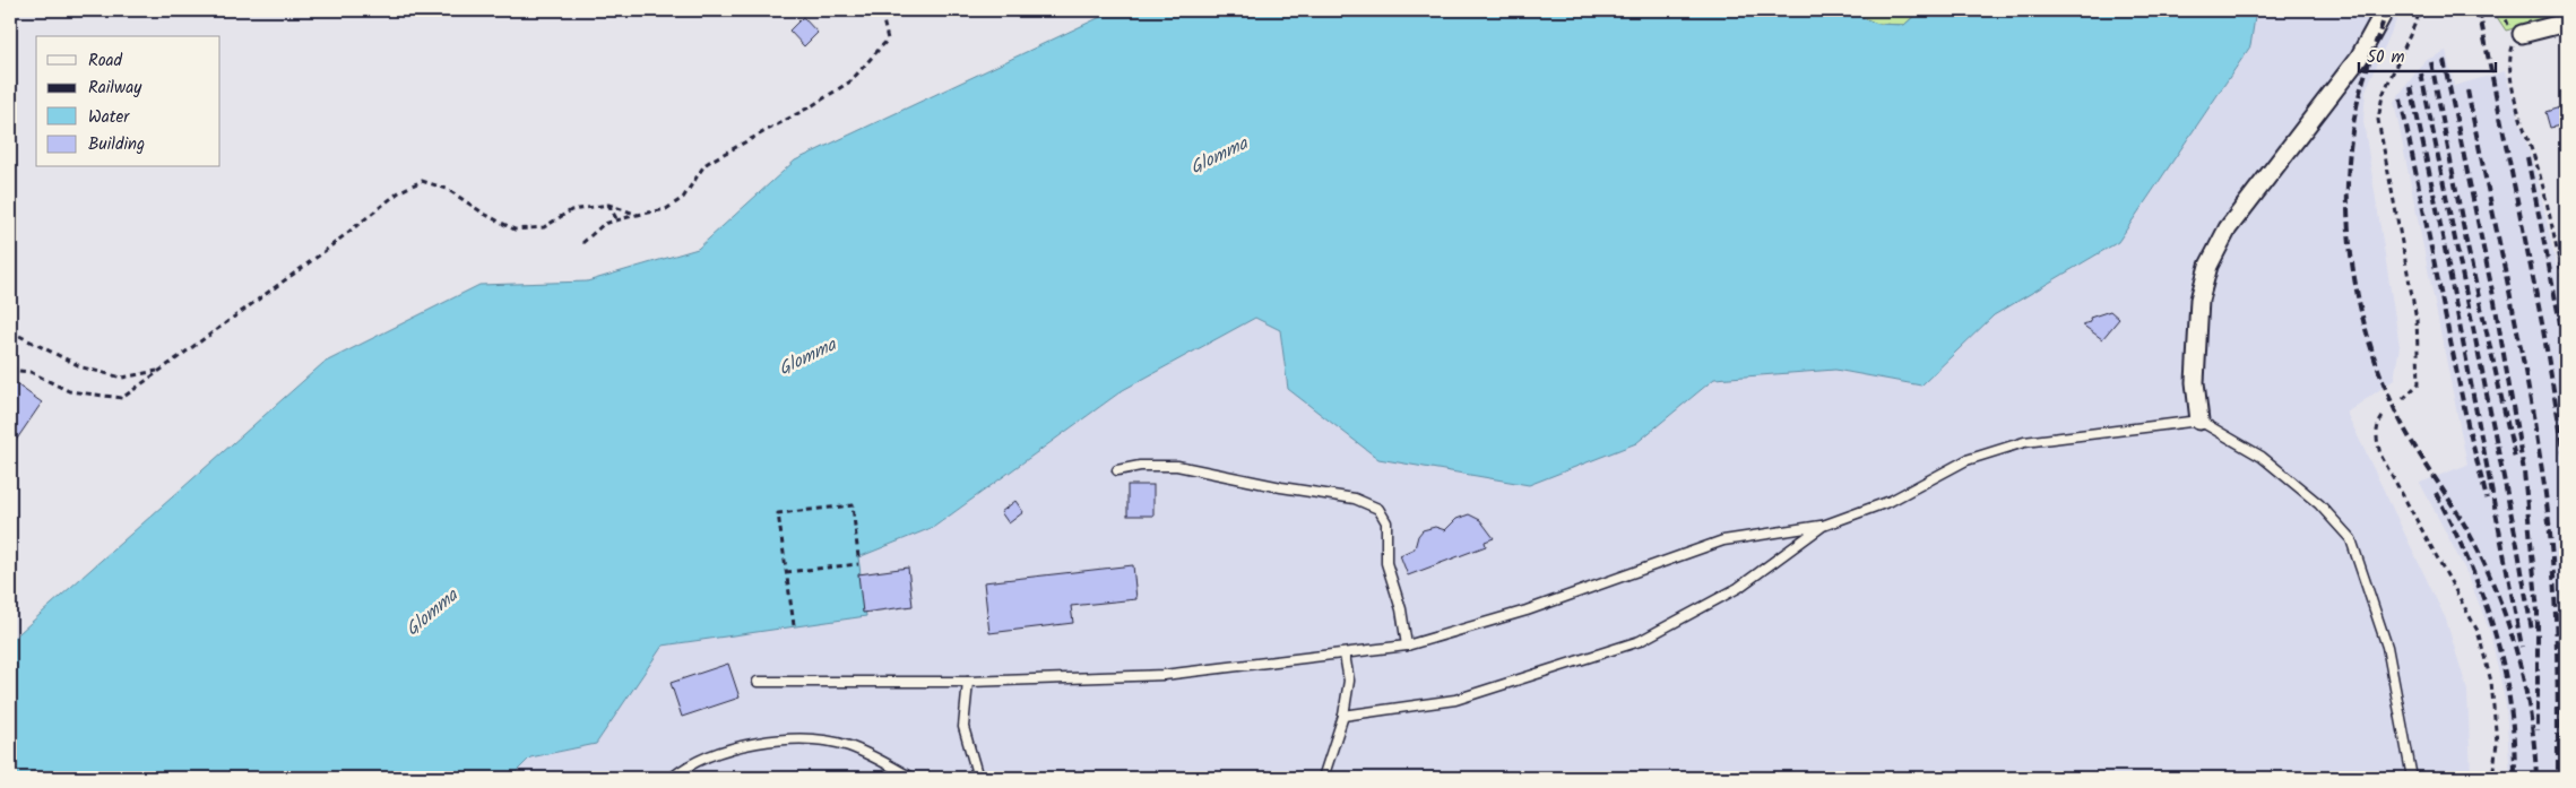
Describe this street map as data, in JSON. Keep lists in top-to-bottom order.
{
  "water": ["Glomma"],
  "legend": [
    "Road",
    "Railway",
    "Water",
    "Building"
  ],
  "scale_bar": "50 m"
}
